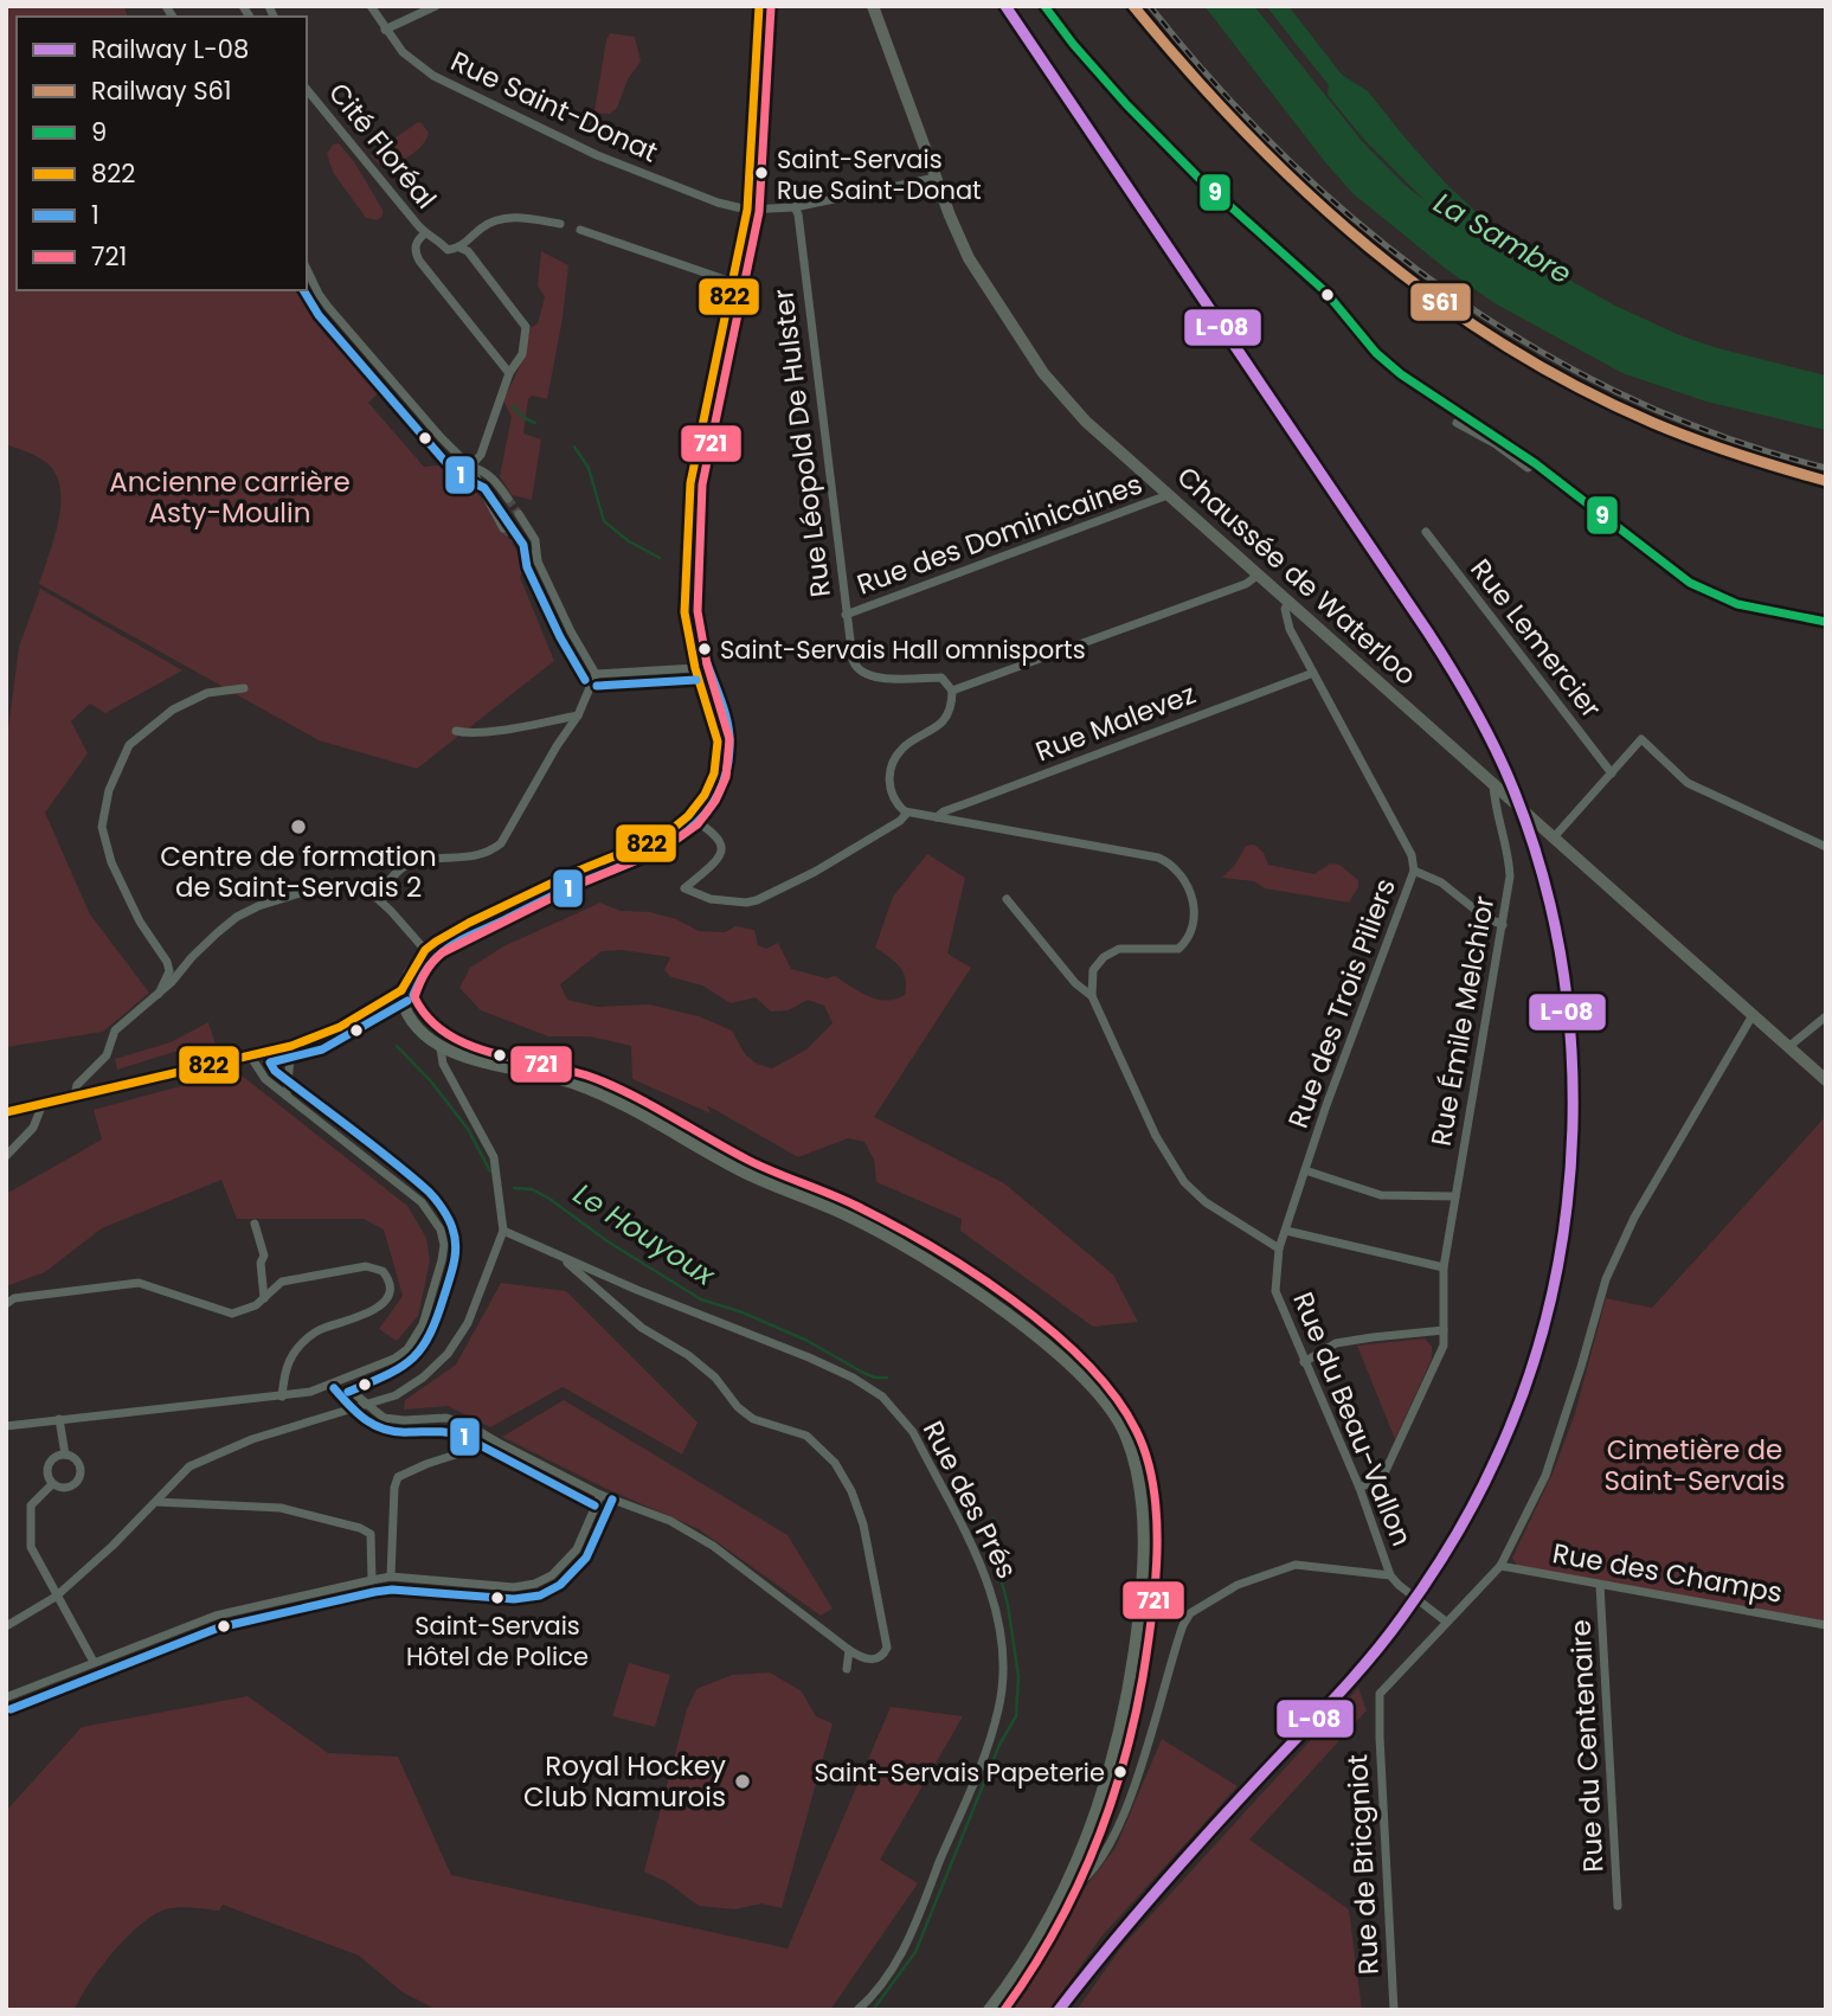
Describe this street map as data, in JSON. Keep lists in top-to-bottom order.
{
  "streets": {
    "main road": ["Chaussée de Waterloo"],
    "street": [
      "Rue Saint-Donat",
      "Cité Floréal",
      "Rue Léopold De Hulster",
      "Rue des Dominicaines",
      "Rue Lemercier",
      "Rue Malevez",
      "Rue des Trois Piliers",
      "Rue Émile Melchior",
      "Rue du Beau-Vallon",
      "Rue des Prés",
      "Rue des Champs",
      "Rue du Centenaire",
      "Rue de Bricgniot"
    ]
  },
  "crossings": [
    ["Rue Saint-Donat", "Rue Léopold De Hulster"],
    ["Rue Saint-Donat", "Chaussée de Waterloo"],
    ["Rue Léopold De Hulster", "Rue des Dominicaines"],
    ["Rue des Dominicaines", "Chaussée de Waterloo"],
    ["Chaussée de Waterloo", "Rue des Trois Piliers"],
    ["Chaussée de Waterloo", "Rue Émile Melchior"],
    ["Chaussée de Waterloo", "Rue de Bricgniot"],
    ["Rue Malevez", "Rue des Trois Piliers"],
    ["Rue des Trois Piliers", "Rue du Beau-Vallon"],
    ["Rue Émile Melchior", "Rue du Beau-Vallon"],
    ["Rue des Champs", "Rue du Centenaire"],
    ["Rue des Champs", "Rue de Bricgniot"]
  ],
  "water": ["La Sambre", "Le Houyoux"],
  "parks": ["Ancienne carrière Asty-Moulin", "Cimetière de Saint-Servais"],
  "places": [
    "Saint-Servais Rue Saint-Donat",
    "Saint-Servais Hall omnisports",
    "Centre de formation de Saint-Servais 2",
    "Saint-Servais Hôtel de Police",
    "Saint-Servais Papeterie",
    "Royal Hockey Club Namurois"
  ],
  "lines": [
    "rail line L-08",
    "rail line S61",
    "transit line 9",
    "transit line 822",
    "transit line 721",
    "transit line 1"
  ],
  "legend": [
    "Railway L-08",
    "Railway S61",
    "9",
    "822",
    "1",
    "721"
  ]
}
